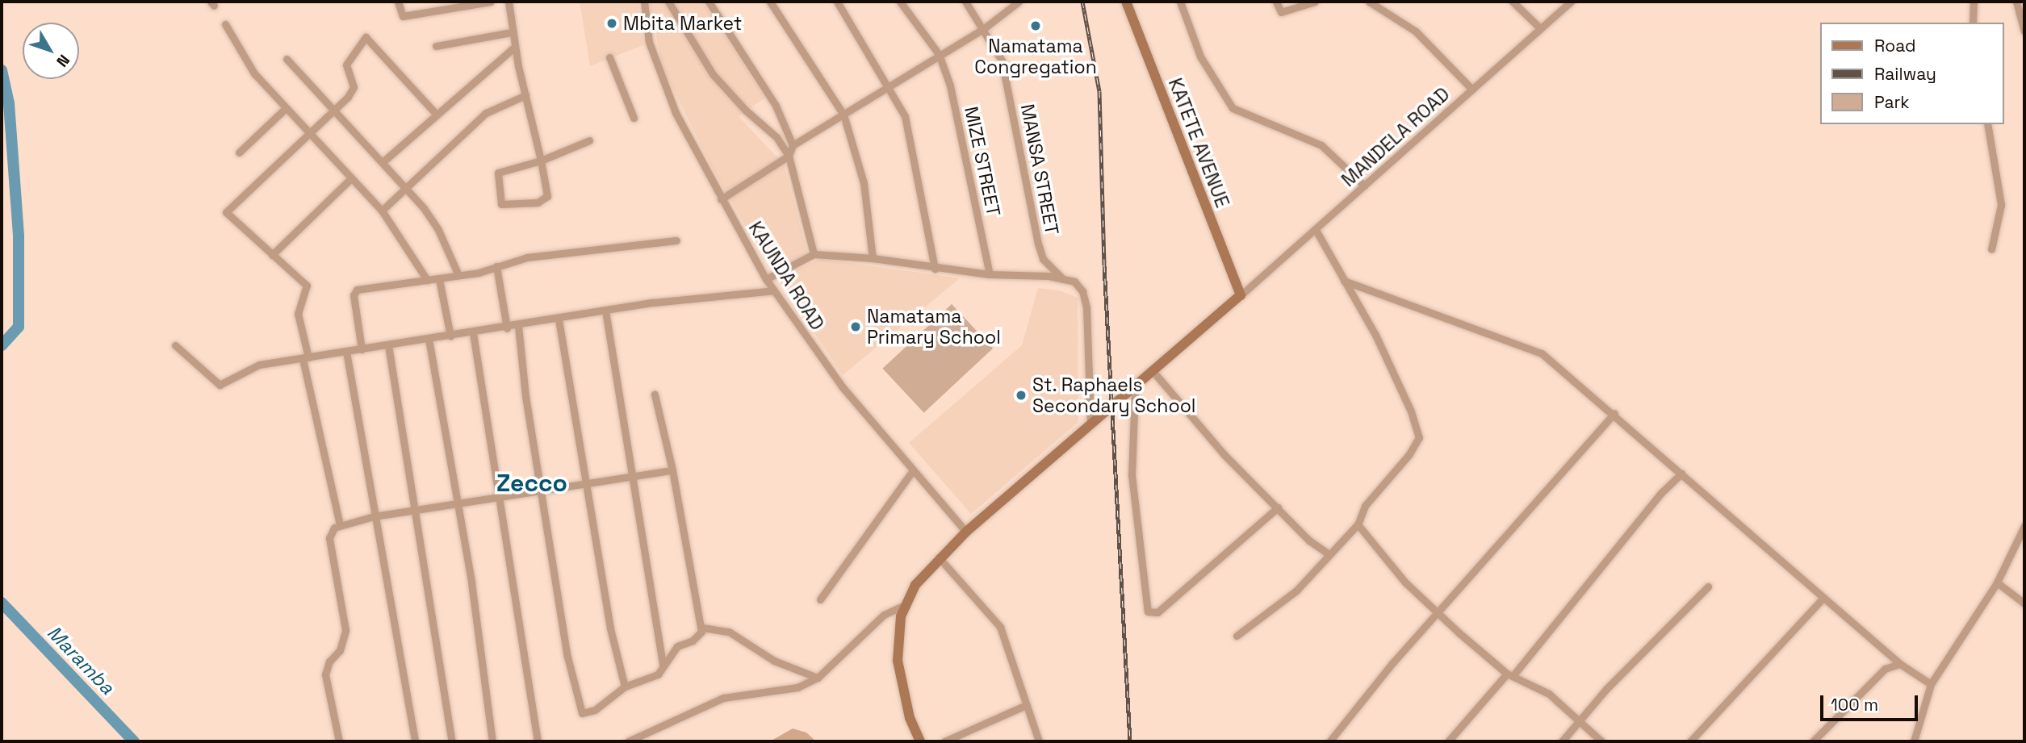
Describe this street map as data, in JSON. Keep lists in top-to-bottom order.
{
  "streets": {
    "street": [
      "MANDELA ROAD",
      "KATETE AVENUE",
      "MIZE STREET",
      "MANSA STREET",
      "KAUNDA ROAD"
    ]
  },
  "crossings": [
    ["MANDELA ROAD", "KATETE AVENUE"]
  ],
  "districts": ["Zecco"],
  "water": ["Maramba"],
  "places": [
    "Mbita Market",
    "Namatama Congregation",
    "Namatama Primary School",
    "St. Raphaels Secondary School"
  ],
  "legend": ["Road", "Railway", "Park"],
  "scale_bar": "100 m",
  "north": "bottom right"
}
